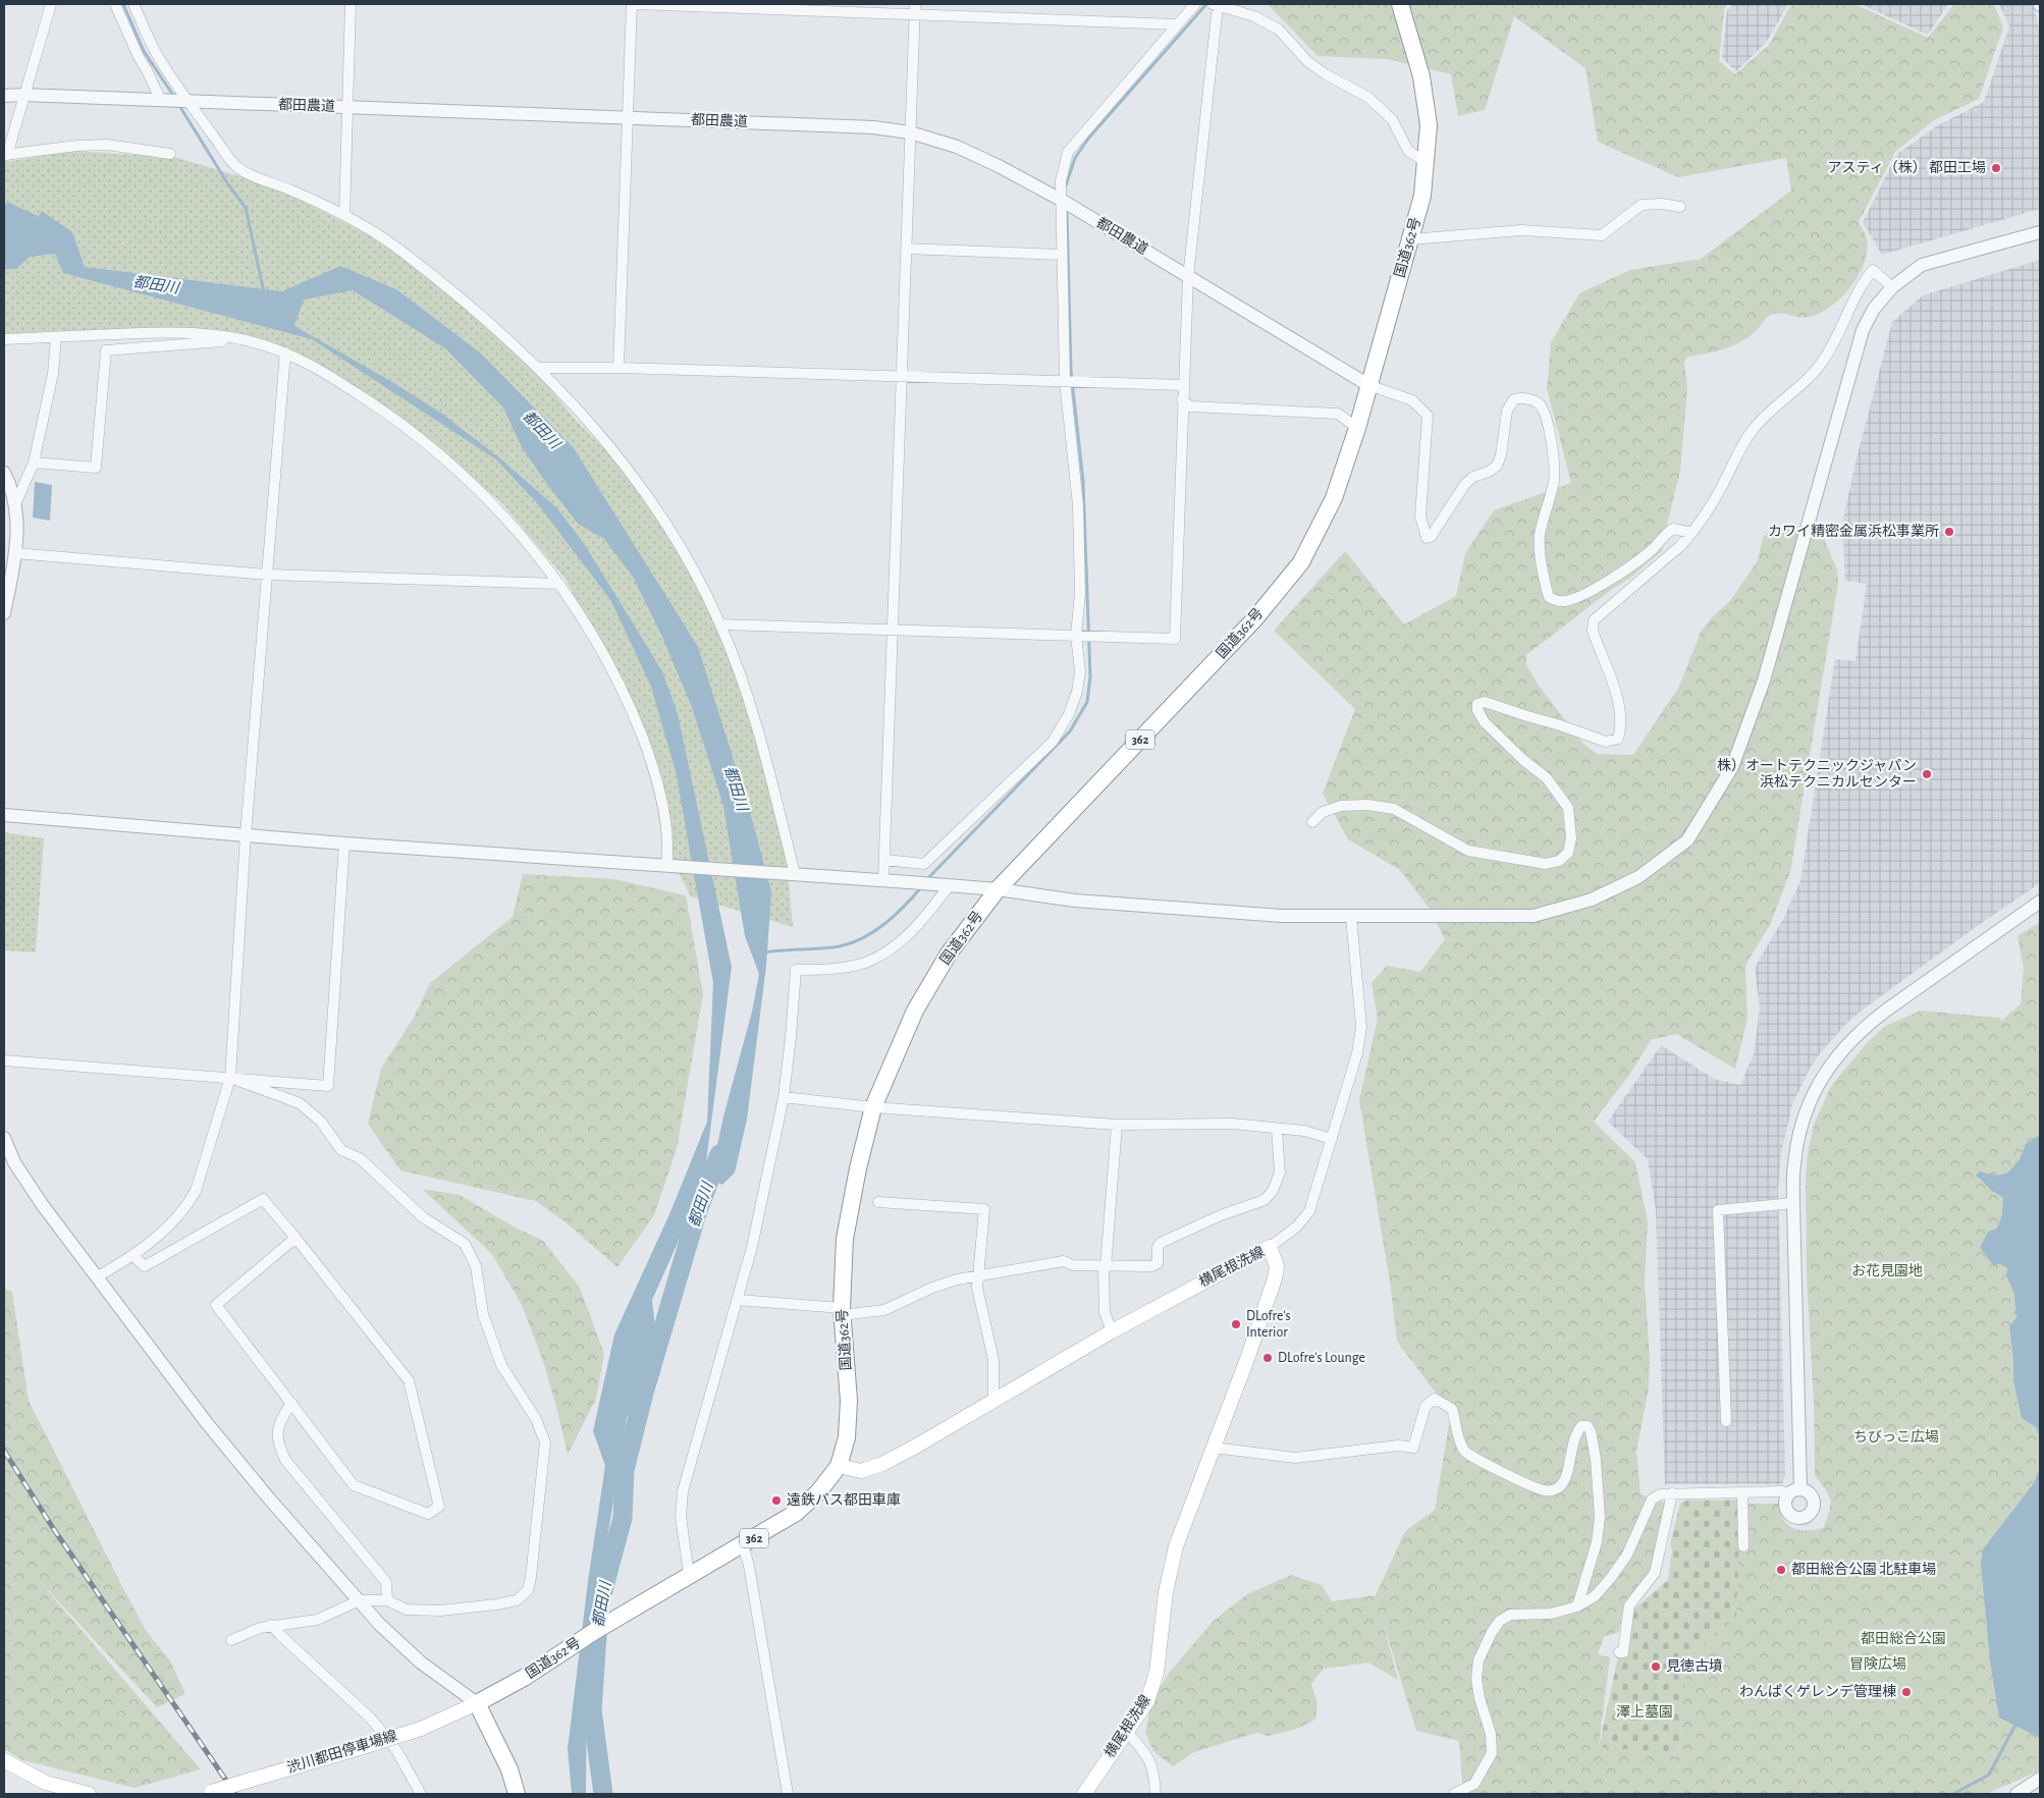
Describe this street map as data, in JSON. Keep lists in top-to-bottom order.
{
  "streets": {
    "highway": ["国道362号", "362"],
    "main road": ["横尾根洗線", "渋川都田停車場線"],
    "street": ["都田農道"]
  },
  "crossings": [
    ["都田農道", "国道362号"],
    ["国道362号", "横尾根洗線"],
    ["国道362号", "渋川都田停車場線"]
  ],
  "water": ["都田川"],
  "parks": [
    "お花見園地",
    "ちびっこ広場",
    "都田総合公園",
    "冒険広場",
    "澤上墓園"
  ],
  "places": [
    "アスティ（株） 都田工場",
    "カワイ精密金属浜松事業所",
    "株）オートテクニックジャパン 浜松テクニカルセンター",
    "DLofre's Interior",
    "DLofre's Lounge",
    "遠鉄バス都田車庫",
    "都田総合公園 北駐車場",
    "見徳古墳",
    "わんぱくゲレンデ管理棟"
  ]
}
